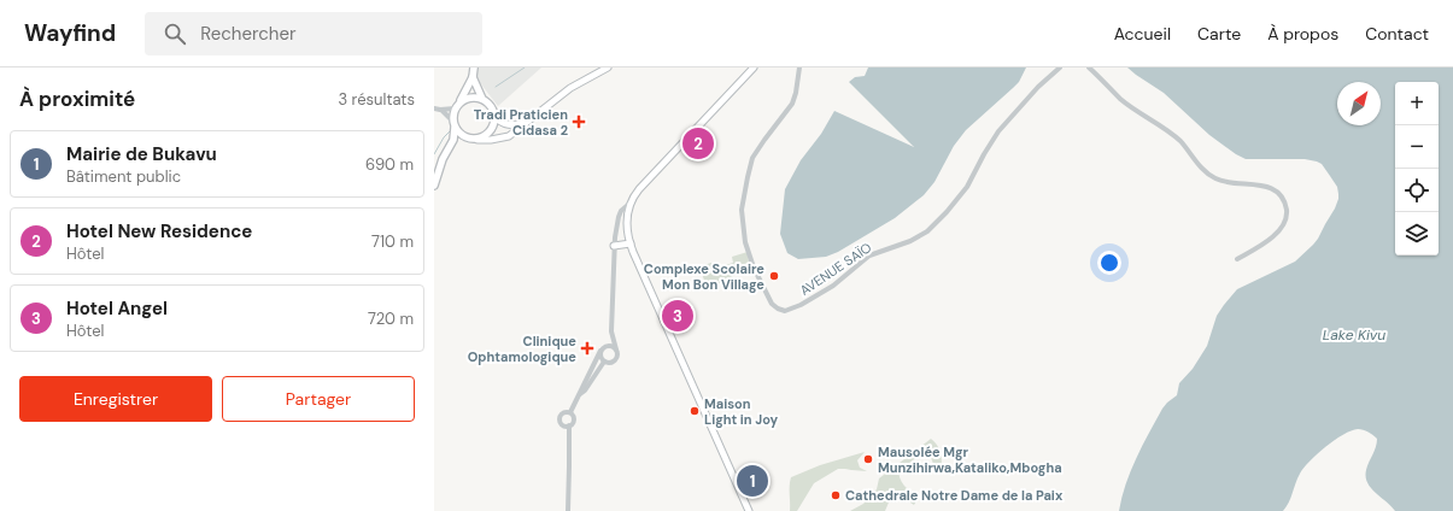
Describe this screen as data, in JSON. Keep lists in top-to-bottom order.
{
  "streets": {
    "street": ["AVENUE SAÏO"]
  },
  "water": ["Lake Kivu"],
  "places": {
    "health": ["Tradi Praticien Cidasa 2", "Clinique Ophtamologique"],
    "other": [
      "Complexe Scolaire Mon Bon Village",
      "Maison Light in Joy",
      "Mausolée Mgr Munzihirwa,Kataliko,Mbogha",
      "Cathedrale Notre Dame de la Paix"
    ]
  },
  "north": "top right",
  "page": {
    "header": "Wayfind",
    "search": "Rechercher",
    "nav": [
      "Accueil",
      "Carte",
      "À propos",
      "Contact"
    ],
    "heading": ["À proximité", "3 résultats"],
    "map_buttons": ["+", "−"],
    "pins": ["2", "3", "1"],
    "list": [
      {
        "mark": "1",
        "name": "Mairie de Bukavu",
        "note": "Bâtiment public",
        "value": "690 m"
      },
      {
        "mark": "2",
        "name": "Hotel New Residence",
        "note": "Hôtel",
        "value": "710 m"
      },
      {
        "mark": "3",
        "name": "Hotel Angel",
        "note": "Hôtel",
        "value": "720 m"
      }
    ],
    "buttons": ["Enregistrer", "Partager"]
  }
}
